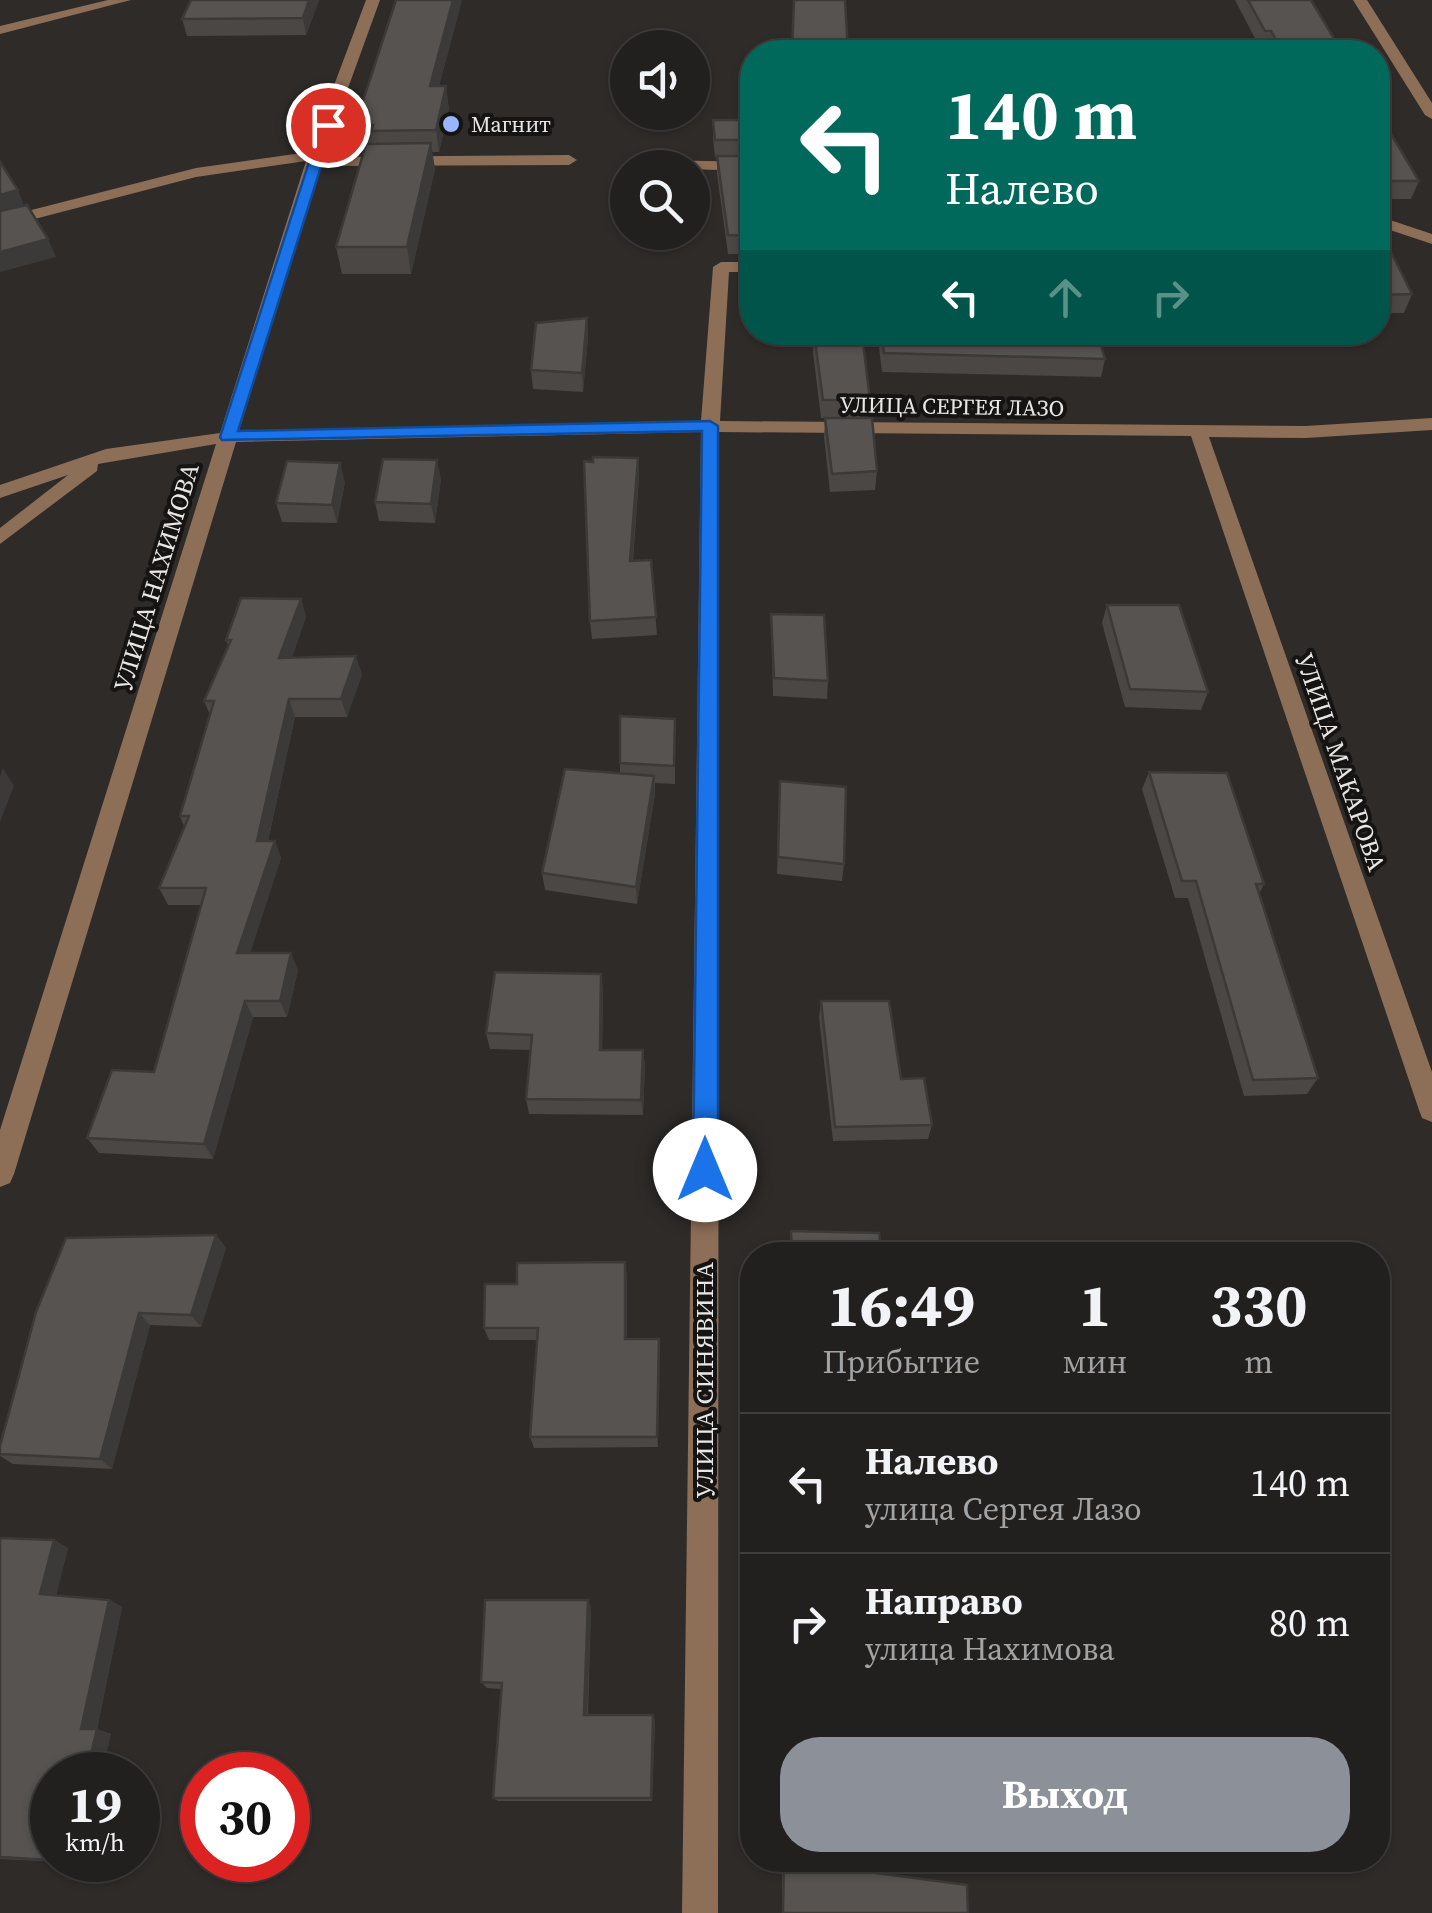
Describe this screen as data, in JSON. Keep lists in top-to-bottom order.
{
  "streets": {
    "street": [
      "УЛИЦА СЕРГЕЯ ЛАЗО",
      "УЛИЦА НАХИМОВА",
      "УЛИЦА МАКАРОВА",
      "УЛИЦА СИНЯВИНА"
    ]
  },
  "crossings": [
    ["УЛИЦА СЕРГЕЯ ЛАЗО", "УЛИЦА НАХИМОВА"],
    ["УЛИЦА СЕРГЕЯ ЛАЗО", "УЛИЦА МАКАРОВА"],
    ["УЛИЦА СЕРГЕЯ ЛАЗО", "УЛИЦА СИНЯВИНА"]
  ],
  "places": ["Магнит"],
  "page": {
    "turn": ["140 m", "Налево"],
    "eta": [
      "16:49",
      "Прибытие",
      "1",
      "мин",
      "330",
      "m"
    ],
    "list": [
      {
        "name": "Налево",
        "note": "улица Сергея Лазо",
        "value": "140 m"
      },
      {
        "name": "Направо",
        "note": "улица Нахимова",
        "value": "80 m"
      }
    ],
    "buttons": "Выход",
    "speed": "19 km/h",
    "limit": "30"
  }
}
